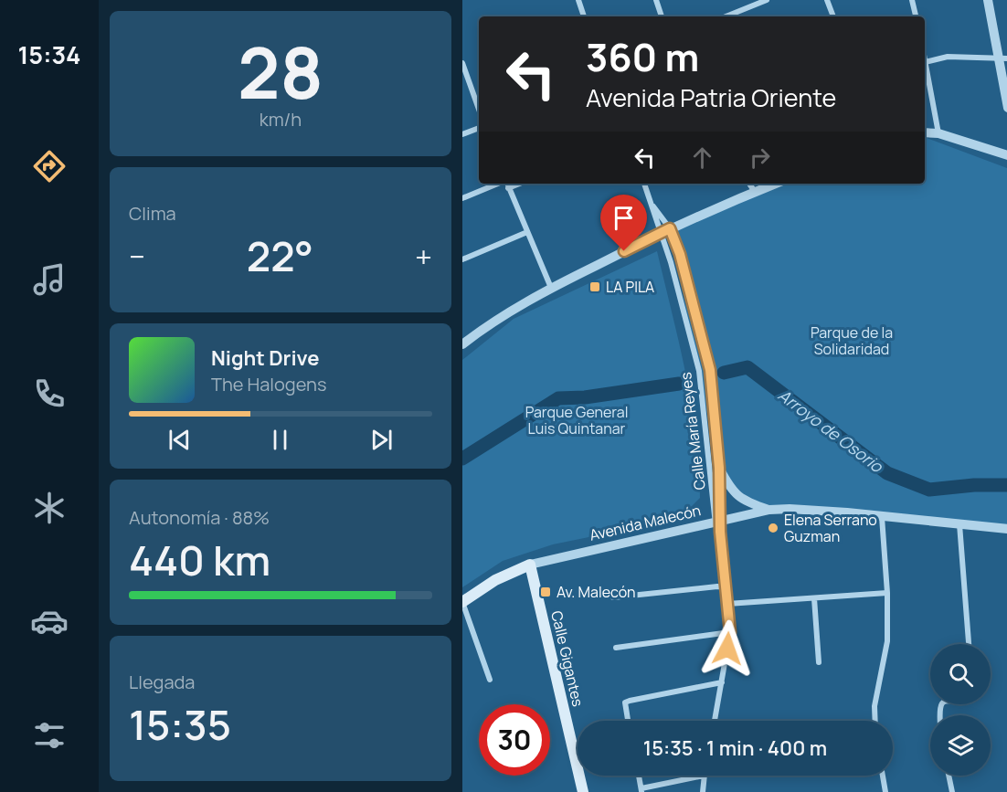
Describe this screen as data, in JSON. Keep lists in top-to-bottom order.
{
  "streets": {
    "main road": ["Avenida Malecón", "Calle Gigantes"],
    "street": ["Calle María Reyes"]
  },
  "crossings": [
    ["Calle María Reyes", "Avenida Malecón"],
    ["Avenida Malecón", "Calle Gigantes"]
  ],
  "water": ["Arroyo de Osorio"],
  "parks": ["Parque de la Solidaridad", "Parque General Luis Quintanar"],
  "places": {
    "transit": ["LA PILA", "Av. Malecón"],
    "other": ["Elena Serrano Guzman"]
  },
  "page": {
    "tabs": "15:34",
    "tile": [
      ["28", "km/h"],
      "Clima",
      ["Autonomía · 88%", "440 km"],
      ["Llegada", "15:35"]
    ],
    "turn": ["360 m", "Avenida Patria Oriente"],
    "heat": ["−", "22°", "+"],
    "song": ["Night Drive", "The Halogens"],
    "limit": "30",
    "trip": "15:35 · 1 min · 400 m"
  }
}
